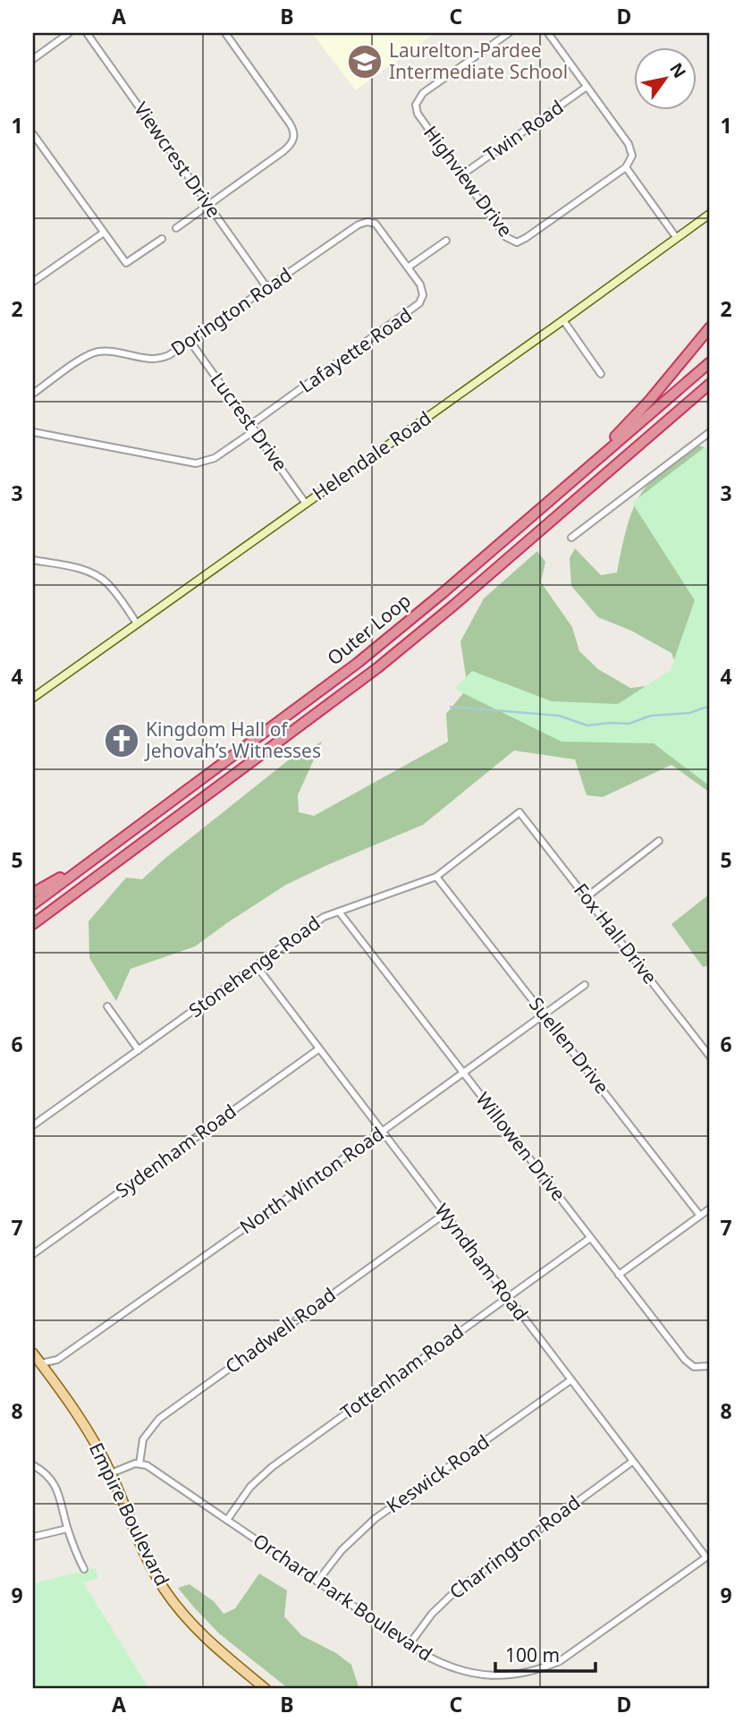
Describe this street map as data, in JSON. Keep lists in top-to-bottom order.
{
  "streets": {
    "highway": ["Outer Loop"],
    "main road": ["Empire Boulevard"],
    "street": [
      "Twin Road",
      "Viewcrest Drive",
      "Highview Drive",
      "Dorington Road",
      "Lafayette Road",
      "Lucrest Drive",
      "Helendale Road",
      "Fox Hall Drive",
      "Stonehenge Road",
      "Suellen Drive",
      "Willowen Drive",
      "Sydenham Road",
      "North Winton Road",
      "Wyndham Road",
      "Chadwell Road",
      "Tottenham Road",
      "Keswick Road",
      "Charrington Road",
      "Orchard Park Boulevard"
    ]
  },
  "crossings": [
    ["Twin Road", "Highview Drive"],
    ["Viewcrest Drive", "Dorington Road"],
    ["Dorington Road", "Lafayette Road"],
    ["Dorington Road", "Lucrest Drive"],
    ["Lafayette Road", "Lucrest Drive"],
    ["Lucrest Drive", "Helendale Road"],
    ["Fox Hall Drive", "Stonehenge Road"],
    ["Stonehenge Road", "Suellen Drive"],
    ["Stonehenge Road", "Willowen Drive"],
    ["Stonehenge Road", "Wyndham Road"],
    ["Suellen Drive", "North Winton Road"],
    ["Willowen Drive", "North Winton Road"],
    ["Willowen Drive", "Tottenham Road"],
    ["Sydenham Road", "Wyndham Road"],
    ["North Winton Road", "Wyndham Road"],
    ["North Winton Road", "Empire Boulevard"],
    ["Wyndham Road", "Chadwell Road"],
    ["Wyndham Road", "Tottenham Road"],
    ["Wyndham Road", "Keswick Road"],
    ["Wyndham Road", "Charrington Road"],
    ["Wyndham Road", "Orchard Park Boulevard"],
    ["Chadwell Road", "Orchard Park Boulevard"],
    ["Tottenham Road", "Orchard Park Boulevard"],
    ["Keswick Road", "Orchard Park Boulevard"],
    ["Charrington Road", "Orchard Park Boulevard"]
  ],
  "places": {
    "school or university": ["Laurelton-Pardee Intermediate School"],
    "church": ["Kingdom Hall of Jehovah’s Witnesses"]
  },
  "scale_bar": "100 m",
  "north": "top right",
  "grid": {
    "columns": [
      "A",
      "B",
      "C",
      "D"
    ],
    "rows": [
      "1",
      "2",
      "3",
      "4",
      "5",
      "6",
      "7",
      "8",
      "9"
    ]
  }
}
